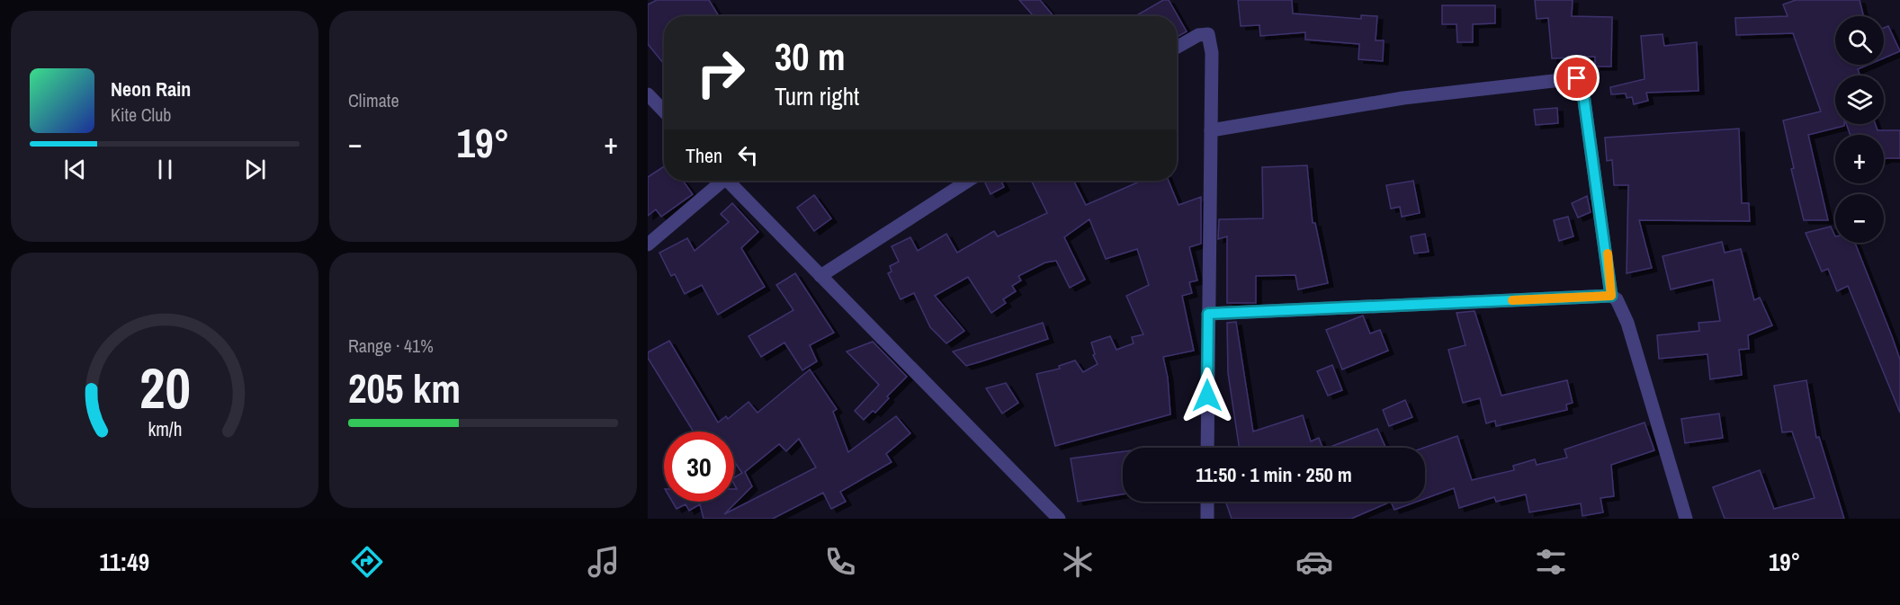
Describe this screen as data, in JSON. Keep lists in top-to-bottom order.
{
  "page": {
    "tile": [
      "Climate",
      ["Range · 41%", "205 km"]
    ],
    "map_buttons": ["+", "−"],
    "turn": ["30 m", "Turn right"],
    "song": ["Neon Rain", "Kite Club"],
    "heat": ["−", "19°", "+"],
    "then": "Then",
    "limit": "30",
    "trip": "11:50 · 1 min · 250 m",
    "tabs": ["11:49", "19°"],
    "gauge": ["20", "km/h"]
  }
}
